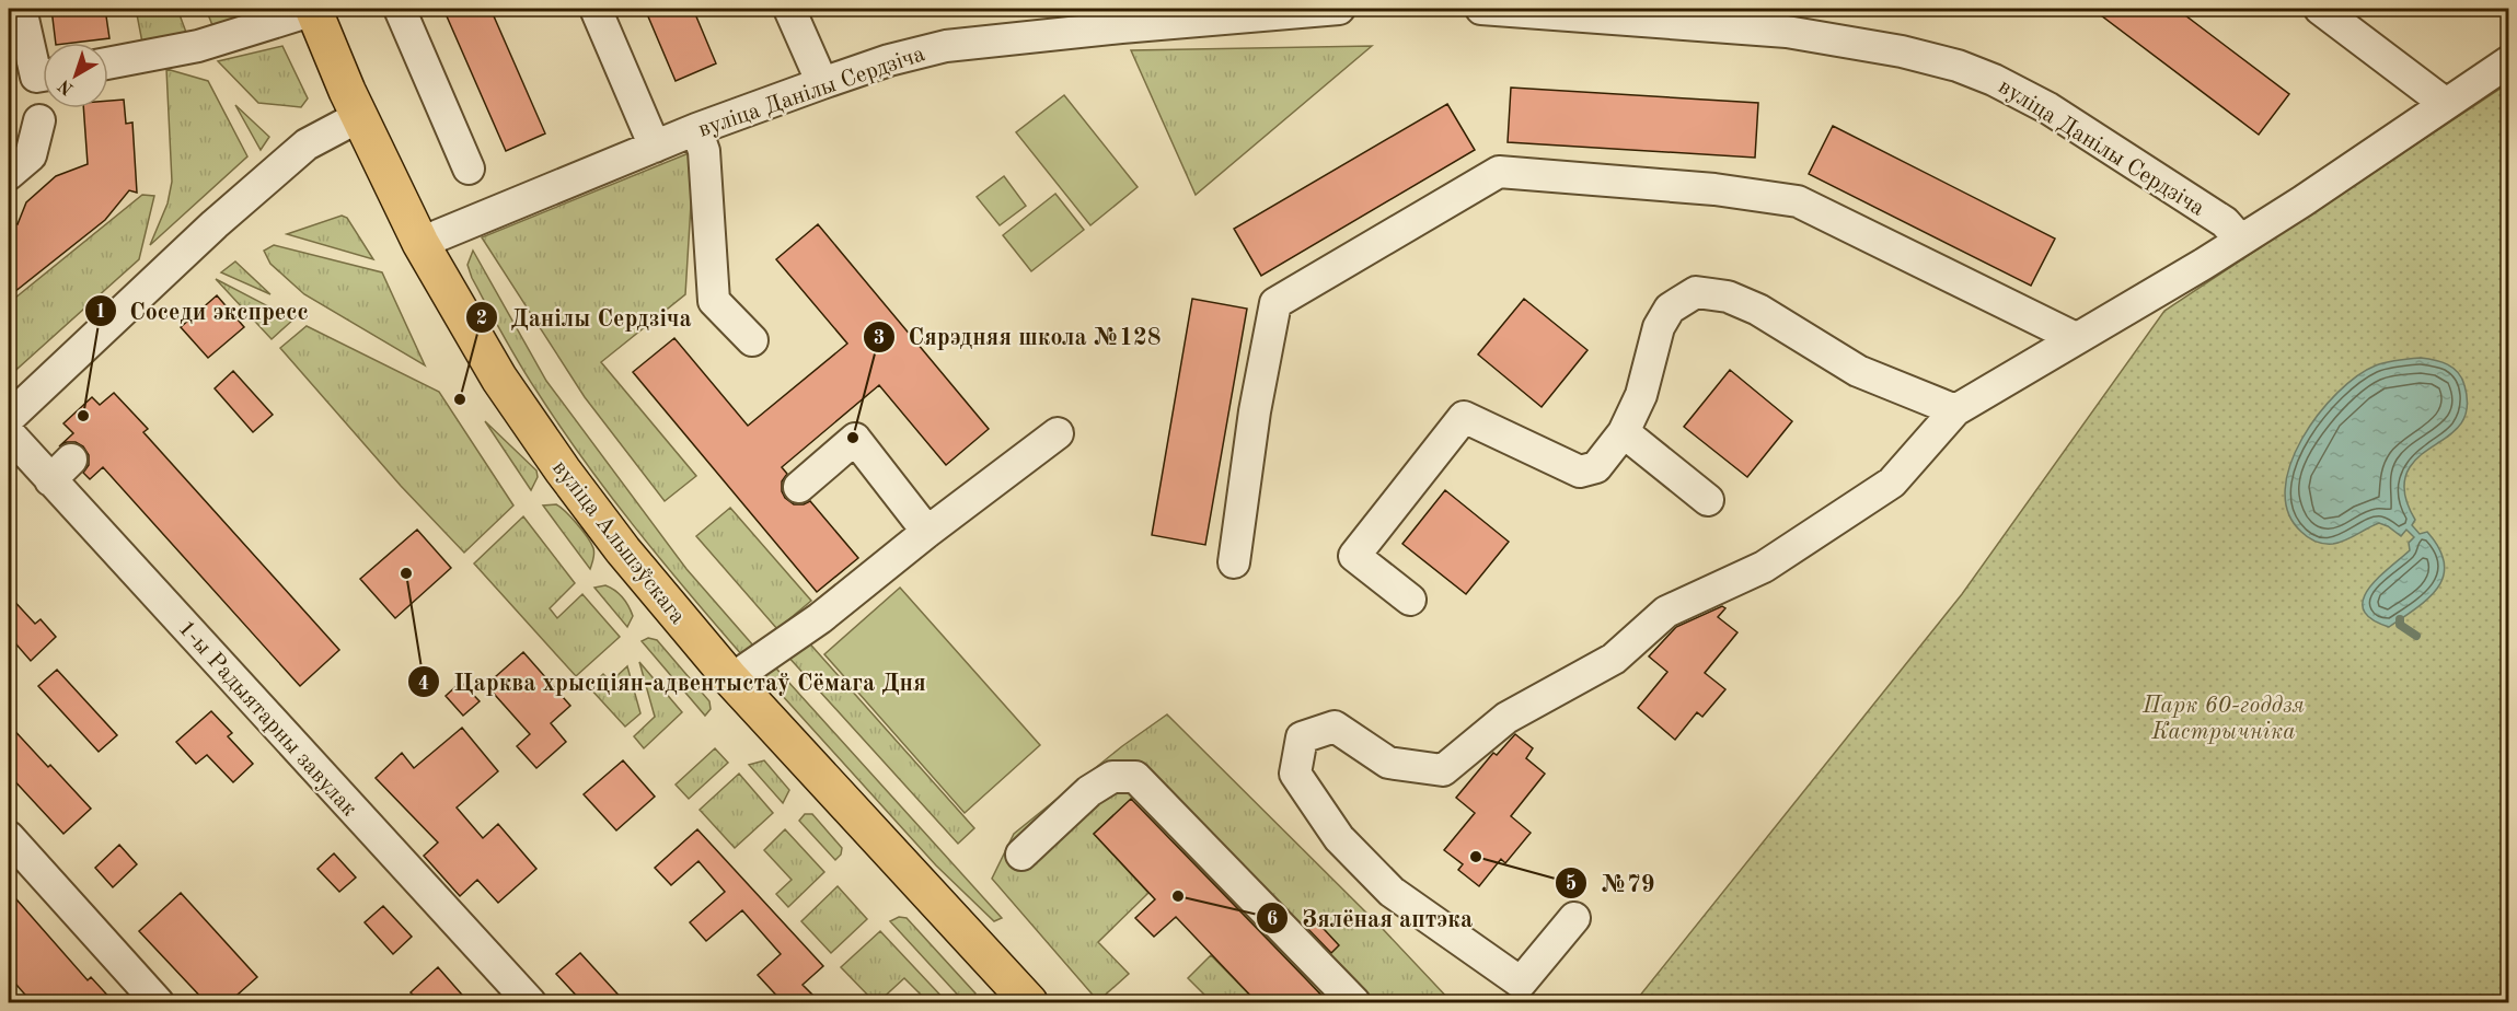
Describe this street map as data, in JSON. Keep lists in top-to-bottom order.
{
  "streets": {
    "main road": ["вуліца Альшэўскага"],
    "street": ["вуліца Данілы Сердзіча", "1-ы Радыятарны завулак"]
  },
  "crossings": [
    ["вуліца Данілы Сердзіча", "вуліца Альшэўскага"]
  ],
  "parks": ["Парк 60-годдзя Кастрычніка"],
  "places": [
    "Данілы Сердзіча",
    "Соседи экспресс",
    "Сярэдняя школа №128",
    "Царква хрысціян-адвентыстаў Сёмага Дня",
    "№79",
    "Зялёная аптэка"
  ],
  "north": "bottom left"
}
